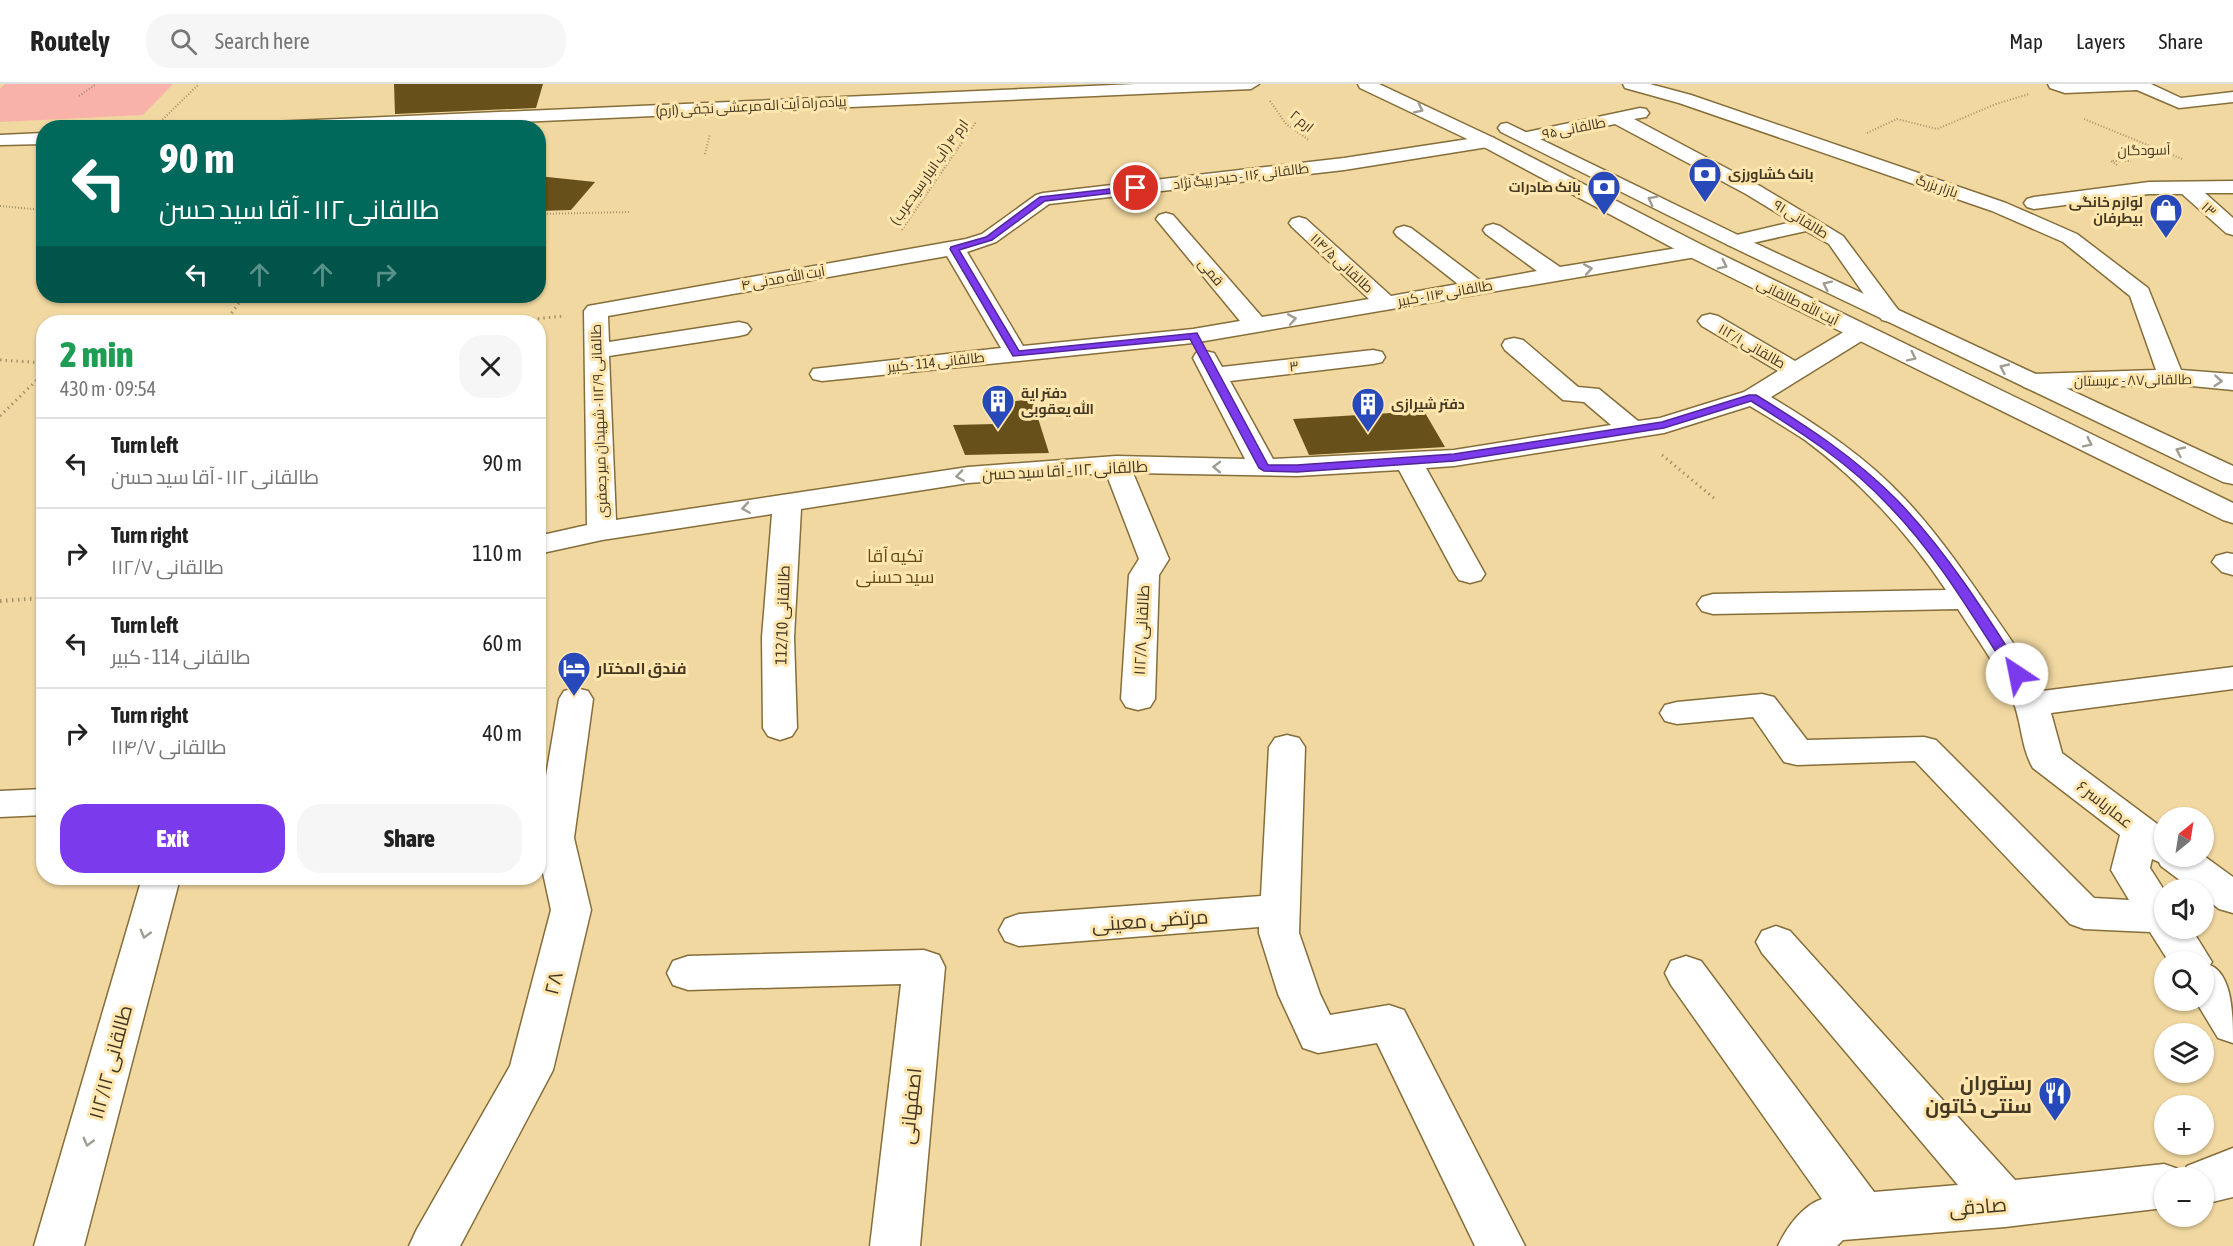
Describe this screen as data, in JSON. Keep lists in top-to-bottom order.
{
  "streets": {
    "street": [
      "پیاده راه آیت اله مرعشی نجفی (ارم)",
      "طالقانی ۹۵",
      "طالقانی ۱۱۶ - حیدر بیگ نژاد",
      "بازار بزرگ",
      "۱۳",
      "طالقانی ۹۱",
      "طالقانی ۱۱۴/۵",
      "قمی",
      "۴ آیت الله مدنی",
      "طالقانی ۱۱۴ - کبیر",
      "آیت الله طالقانی",
      "طالقانی ۱۱۲/۱",
      "طالقانی 114 - کبیر",
      "۳",
      "طالقانی۸۷ - عربستان",
      "طالقانی ۱۱۲/۹ - شهیدان میر جعفری",
      "طالقانی ۱۱۲ - آقا سید حسن",
      "طالقانی 112/10",
      "طالقانی ۱۱۲/۸",
      "عماریاسر ۶",
      "مرتضی معینی",
      "۲۸",
      "طالقانی ۱۱۲/۱۲",
      "اصفهانی",
      "صادقی"
    ],
    "path": ["ارم ۲", "آسودگان", "ارم ۴ ( آب انبار سیدعرب )"]
  },
  "crossings": [
    ["پیاده راه آیت اله مرعشی نجفی (ارم)", "ارم ۴ ( آب انبار سیدعرب )"],
    ["ارم ۲", "طالقانی ۱۱۶ - حیدر بیگ نژاد"],
    ["طالقانی ۹۵", "بازار بزرگ"],
    ["طالقانی ۹۵", "طالقانی ۹۱"],
    ["طالقانی ۹۵", "آیت الله طالقانی"],
    ["ارم ۴ ( آب انبار سیدعرب )", "۴ آیت الله مدنی"],
    ["طالقانی ۱۱۶ - حیدر بیگ نژاد", "۴ آیت الله مدنی"],
    ["طالقانی ۱۱۶ - حیدر بیگ نژاد", "آیت الله طالقانی"],
    ["بازار بزرگ", "طالقانی۸۷ - عربستان"],
    ["طالقانی ۹۱", "آیت الله طالقانی"],
    ["طالقانی ۱۱۴/۵", "طالقانی ۱۱۴ - کبیر"],
    ["قمی", "طالقانی ۱۱۴ - کبیر"],
    ["۴ آیت الله مدنی", "طالقانی ۱۱۲/۹ - شهیدان میر جعفری"],
    ["طالقانی ۱۱۴ - کبیر", "آیت الله طالقانی"],
    ["طالقانی ۱۱۴ - کبیر", "طالقانی 114 - کبیر"],
    ["آیت الله طالقانی", "طالقانی۸۷ - عربستان"],
    ["آیت الله طالقانی", "طالقانی ۱۱۲ - آقا سید حسن"],
    ["طالقانی ۱۱۲/۱", "طالقانی ۱۱۲ - آقا سید حسن"],
    ["طالقانی ۱۱۲/۹ - شهیدان میر جعفری", "طالقانی ۱۱۲ - آقا سید حسن"],
    ["طالقانی ۱۱۲ - آقا سید حسن", "طالقانی 112/10"],
    ["طالقانی ۱۱۲ - آقا سید حسن", "طالقانی ۱۱۲/۸"]
  ],
  "one_way": ["طالقانی ۱۱۴ - کبیر", "طالقانی ۱۱۲ - آقا سید حسن", "طالقانی ۱۱۲/۱۲"],
  "districts": ["تکیه آقا سید حسنی"],
  "places": {
    "bank": ["بانک کشاورزی", "بانک صادرات"],
    "shop": ["لوازم خانگی بیطرفان"],
    "building": ["دفتر ایة الله یعقوبی", "دفتر شیرازی"],
    "hotel": ["فندق المختار"],
    "restaurant": ["رستوران سنتی خاتون"]
  },
  "north": "top right",
  "page": {
    "header": "Routely",
    "search": "Search here",
    "nav": ["Map", "Layers", "Share"],
    "turn": ["90 m", "طالقانی ۱۱۲ - آقا سید حسن"],
    "heading": ["2 min", "430 m · 09:54"],
    "list": [
      {
        "name": "Turn left",
        "note": "طالقانی ۱۱۲ - آقا سید حسن",
        "value": "90 m"
      },
      {
        "name": "Turn right",
        "note": "طالقانی ۱۱۲/۷",
        "value": "110 m"
      },
      {
        "name": "Turn left",
        "note": "طالقانی 114 - کبیر",
        "value": "60 m"
      },
      {
        "name": "Turn right",
        "note": "طالقانی ۱۱۴/۷",
        "value": "40 m"
      }
    ],
    "buttons": ["Exit", "Share"],
    "map_buttons": ["+", "−"]
  }
}
